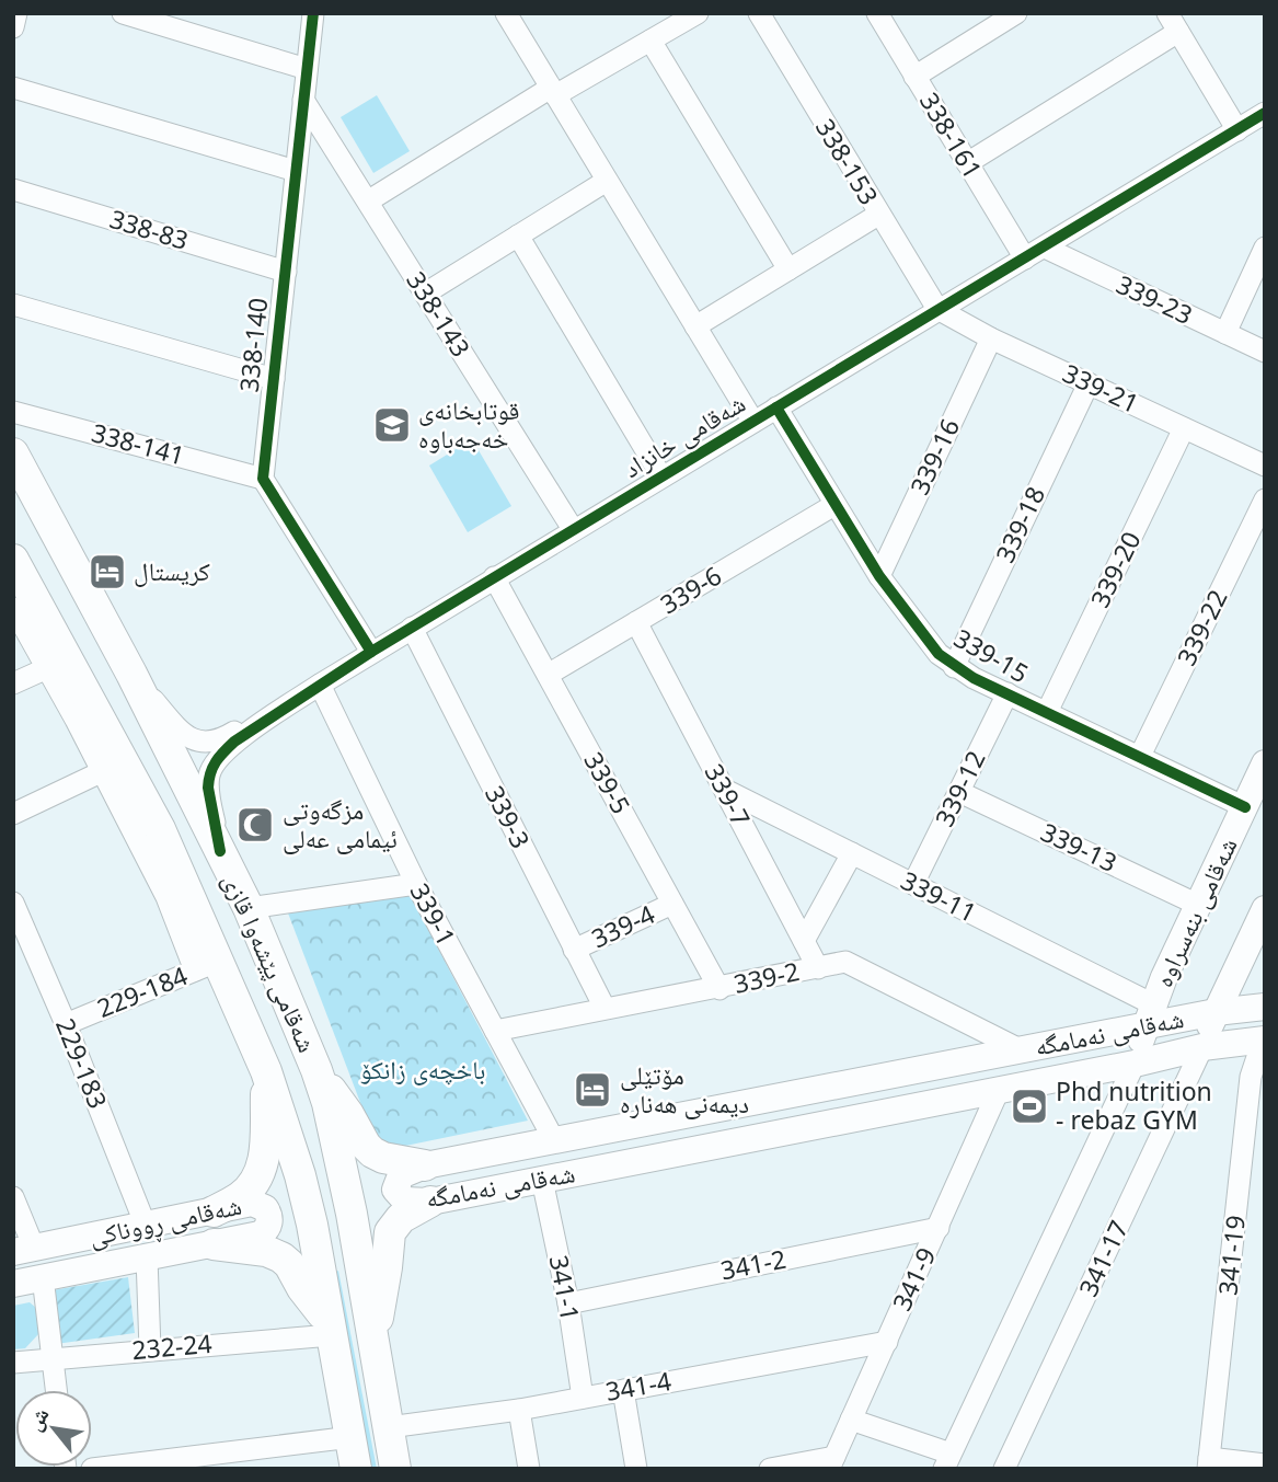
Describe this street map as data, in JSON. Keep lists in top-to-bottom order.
{
  "streets": {
    "highway": ["شەقامی پێشەوا قازی"],
    "main road": ["شەقامی بنەسراوە", "شەقامی نەمامگە", "شەقامی ڕووناکی"],
    "street": [
      "338-161",
      "338-153",
      "338-83",
      "339-23",
      "338-143",
      "338-140",
      "339-21",
      "شەقامی خانزاد",
      "338-141",
      "339-16",
      "339-18",
      "339-20",
      "339-6",
      "339-22",
      "339-15",
      "339-5",
      "339-12",
      "339-7",
      "339-3",
      "339-13",
      "339-11",
      "339-1",
      "339-4",
      "339-2",
      "229-184",
      "229-183",
      "341-19",
      "341-17",
      "341-2",
      "341-9",
      "341-1",
      "232-24",
      "341-4"
    ]
  },
  "crossings": [
    ["338-161", "شەقامی خانزاد"],
    ["338-153", "339-21"],
    ["338-153", "شەقامی خانزاد"],
    ["338-83", "338-140"],
    ["339-23", "شەقامی خانزاد"],
    ["338-143", "338-140"],
    ["338-143", "شەقامی خانزاد"],
    ["338-140", "338-141"],
    ["339-21", "شەقامی خانزاد"],
    ["339-21", "339-16"],
    ["339-21", "339-18"],
    ["339-21", "339-20"],
    ["شەقامی خانزاد", "339-15"],
    ["شەقامی خانزاد", "339-5"],
    ["شەقامی خانزاد", "339-3"],
    ["شەقامی خانزاد", "339-1"],
    ["شەقامی خانزاد", "شەقامی پێشەوا قازی"],
    ["339-16", "339-15"],
    ["339-18", "339-15"],
    ["339-20", "339-15"],
    ["339-6", "339-15"],
    ["339-6", "339-5"],
    ["339-6", "339-7"],
    ["339-22", "339-15"],
    ["339-15", "339-12"],
    ["339-15", "شەقامی بنەسراوە"],
    ["339-5", "339-4"],
    ["339-5", "339-2"],
    ["339-12", "339-13"],
    ["339-12", "339-11"],
    ["339-7", "339-11"],
    ["339-7", "339-2"],
    ["339-3", "339-4"],
    ["339-3", "339-2"],
    ["339-13", "شەقامی بنەسراوە"],
    ["339-11", "شەقامی بنەسراوە"],
    ["339-11", "شەقامی نەمامگە"],
    ["شەقامی بنەسراوە", "شەقامی نەمامگە"],
    ["339-1", "339-2"],
    ["339-1", "شەقامی نەمامگە"],
    ["شەقامی پێشەوا قازی", "229-184"],
    ["شەقامی پێشەوا قازی", "232-24"],
    ["شەقامی پێشەوا قازی", "341-4"],
    ["339-2", "شەقامی نەمامگە"],
    ["229-184", "229-183"],
    ["شەقامی نەمامگە", "341-17"],
    ["شەقامی نەمامگە", "341-9"],
    ["شەقامی نەمامگە", "341-1"],
    ["229-183", "شەقامی ڕووناکی"],
    ["341-2", "341-9"],
    ["341-2", "341-1"],
    ["341-9", "341-4"],
    ["341-1", "341-4"]
  ],
  "parks": ["باخچەی زانکۆ"],
  "places": {
    "school or university": ["قوتابخانەی خەجەباوە"],
    "hotel": ["كريستال", "مۆتێلی دیمەنی هەنارە"],
    "mosque": ["مزگەوتی ئیمامی عەلی"],
    "sports": ["Phd nutrition - rebaz GYM"]
  },
  "north": "top left"
}
